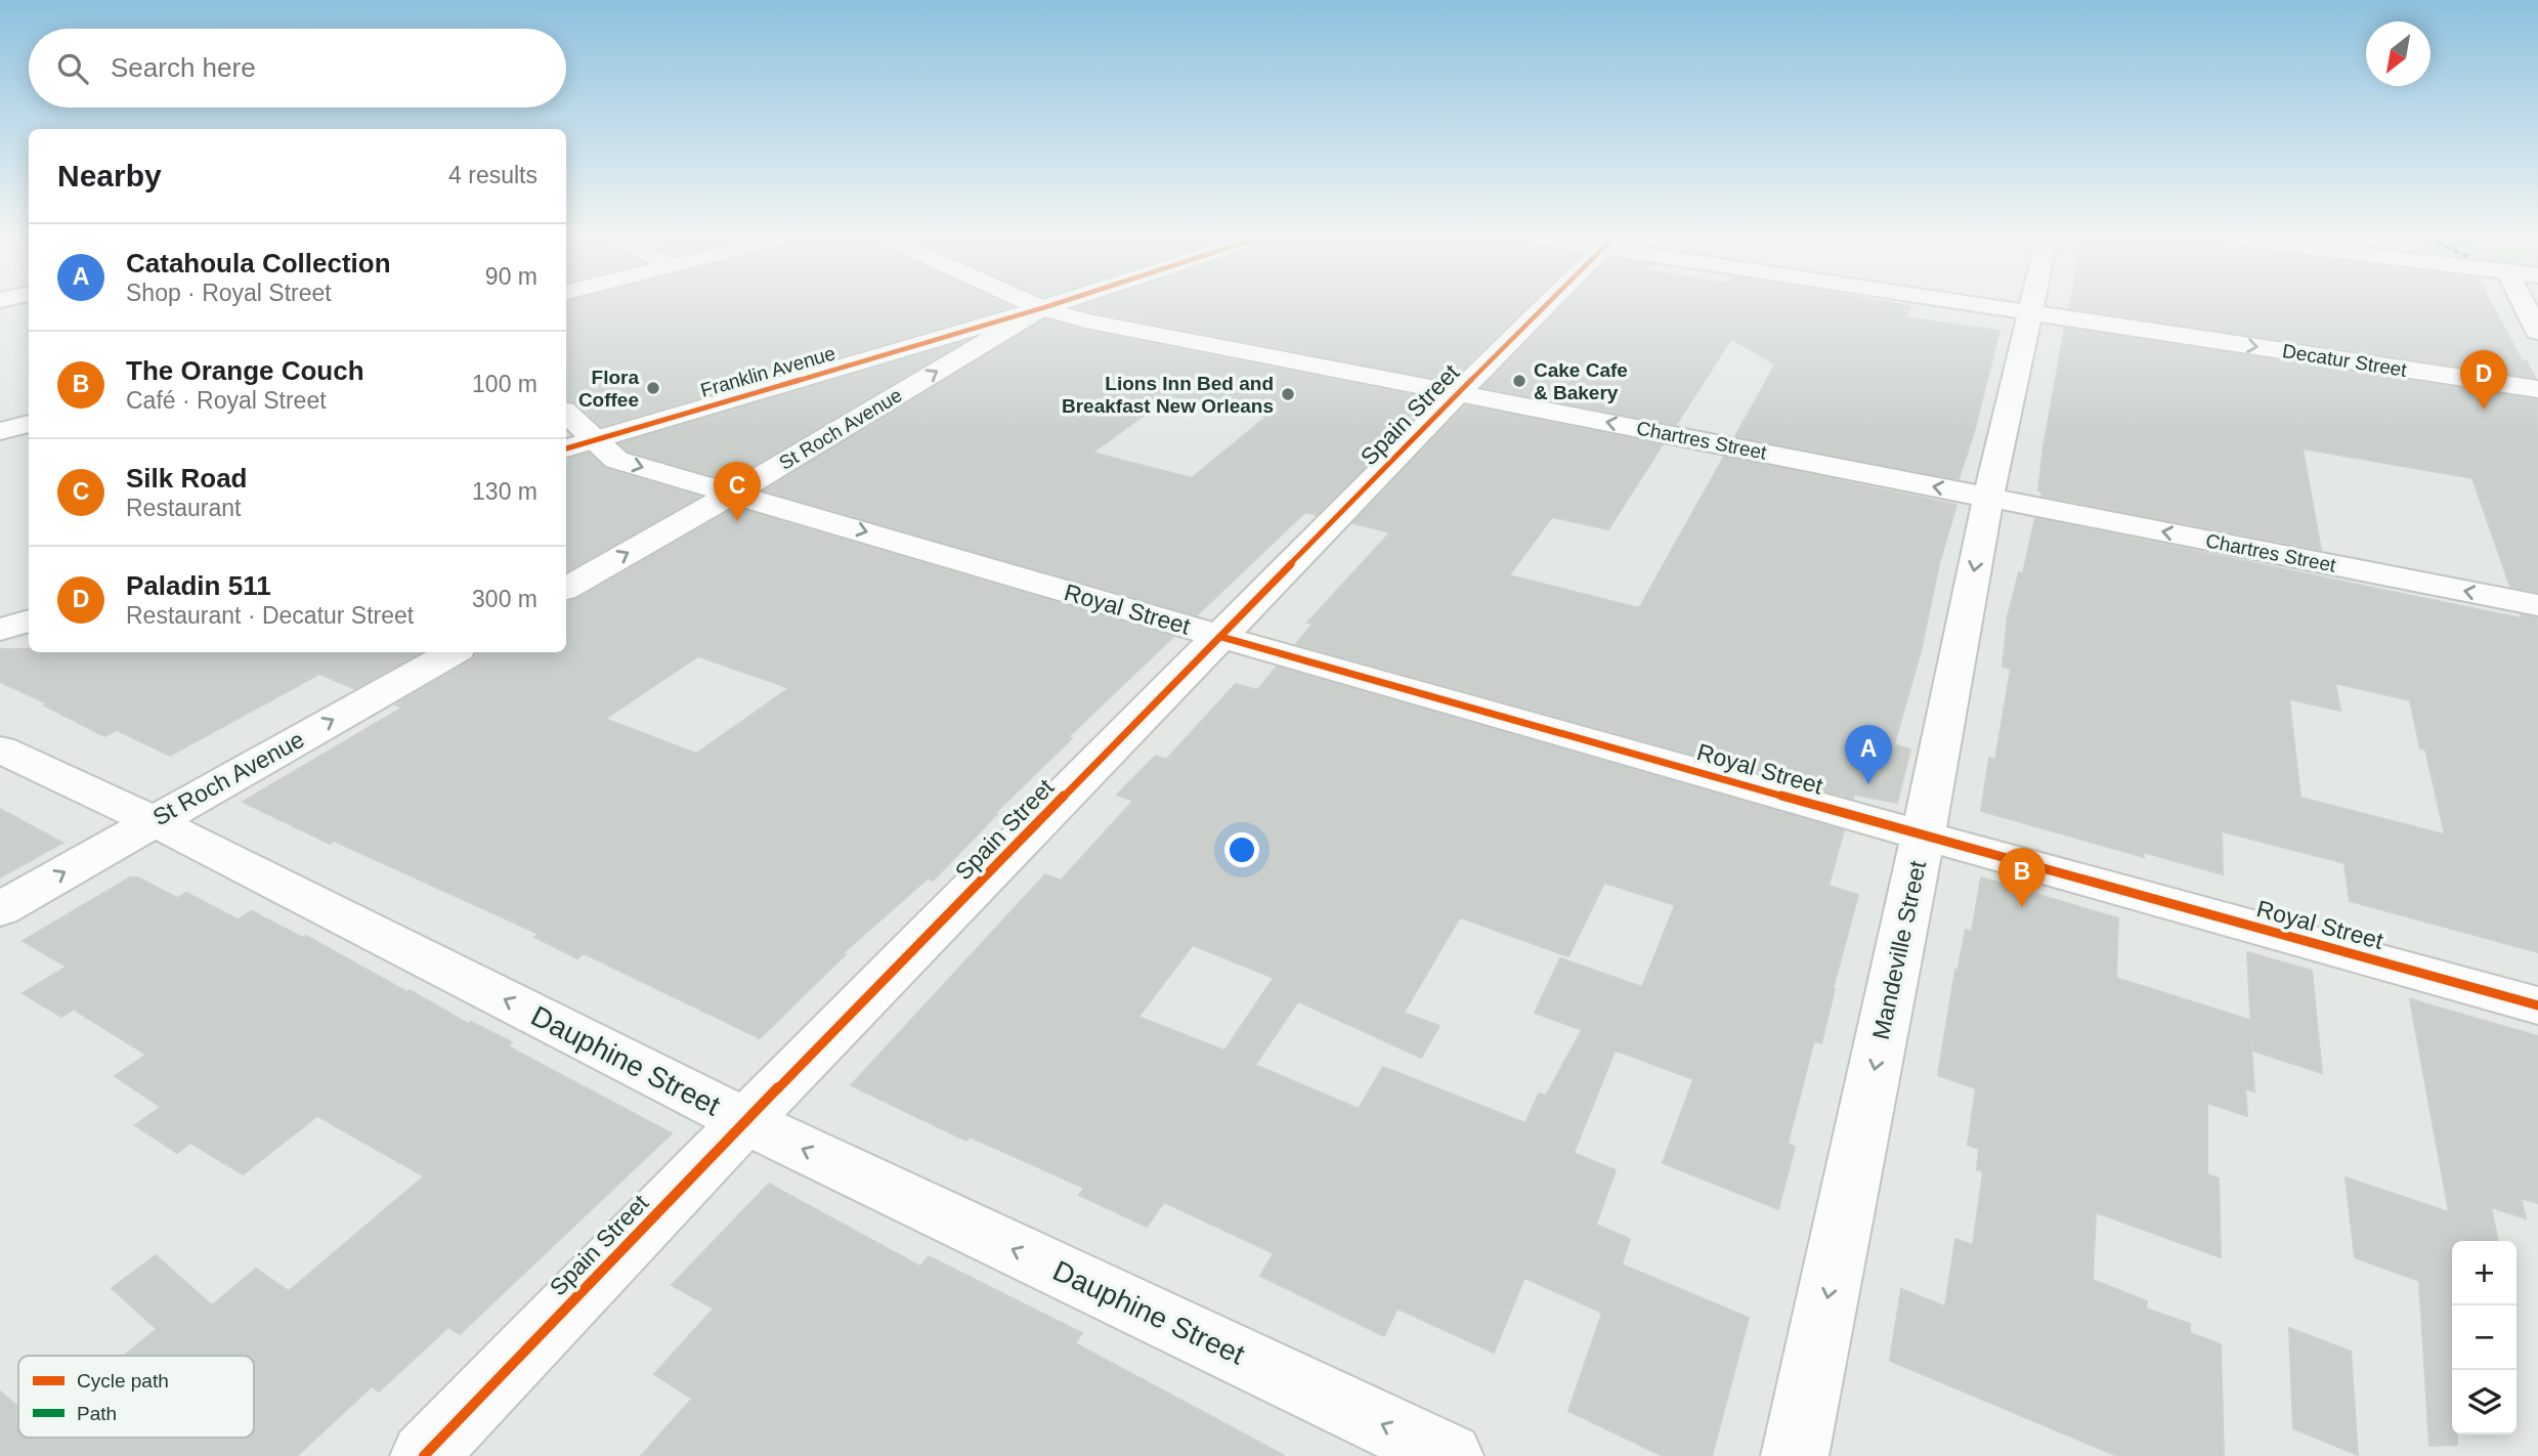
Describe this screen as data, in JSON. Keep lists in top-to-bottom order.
{
  "streets": {
    "street": [
      "Decatur Street",
      "Franklin Avenue",
      "Spain Street",
      "St Roch Avenue",
      "Chartres Street",
      "Royal Street",
      "Mandeville Street",
      "Dauphine Street"
    ]
  },
  "crossings": [
    ["Decatur Street", "Mandeville Street"],
    ["Franklin Avenue", "St Roch Avenue"],
    ["Franklin Avenue", "Chartres Street"],
    ["Franklin Avenue", "Royal Street"],
    ["Spain Street", "Chartres Street"],
    ["Spain Street", "Royal Street"],
    ["Spain Street", "Dauphine Street"],
    ["St Roch Avenue", "Chartres Street"],
    ["St Roch Avenue", "Royal Street"],
    ["St Roch Avenue", "Dauphine Street"],
    ["Chartres Street", "Mandeville Street"],
    ["Royal Street", "Mandeville Street"]
  ],
  "one_way": [
    "Decatur Street",
    "St Roch Avenue",
    "Chartres Street",
    "Mandeville Street",
    "Dauphine Street"
  ],
  "places": ["Cake Cafe & Bakery", "Flora Coffee", "Lions Inn Bed and Breakfast New Orleans"],
  "legend": ["Cycle path", "Path"],
  "north": "bottom left",
  "page": {
    "search": "Search here",
    "heading": ["Nearby", "4 results"],
    "list": [
      {
        "mark": "A",
        "name": "Catahoula Collection",
        "note": "Shop · Royal Street",
        "value": "90 m"
      },
      {
        "mark": "B",
        "name": "The Orange Couch",
        "note": "Café · Royal Street",
        "value": "100 m"
      },
      {
        "mark": "C",
        "name": "Silk Road",
        "note": "Restaurant",
        "value": "130 m"
      },
      {
        "mark": "D",
        "name": "Paladin 511",
        "note": "Restaurant · Decatur Street",
        "value": "300 m"
      }
    ],
    "pins": [
      "D",
      "C",
      "A",
      "B"
    ],
    "map_buttons": ["+", "−"]
  }
}
